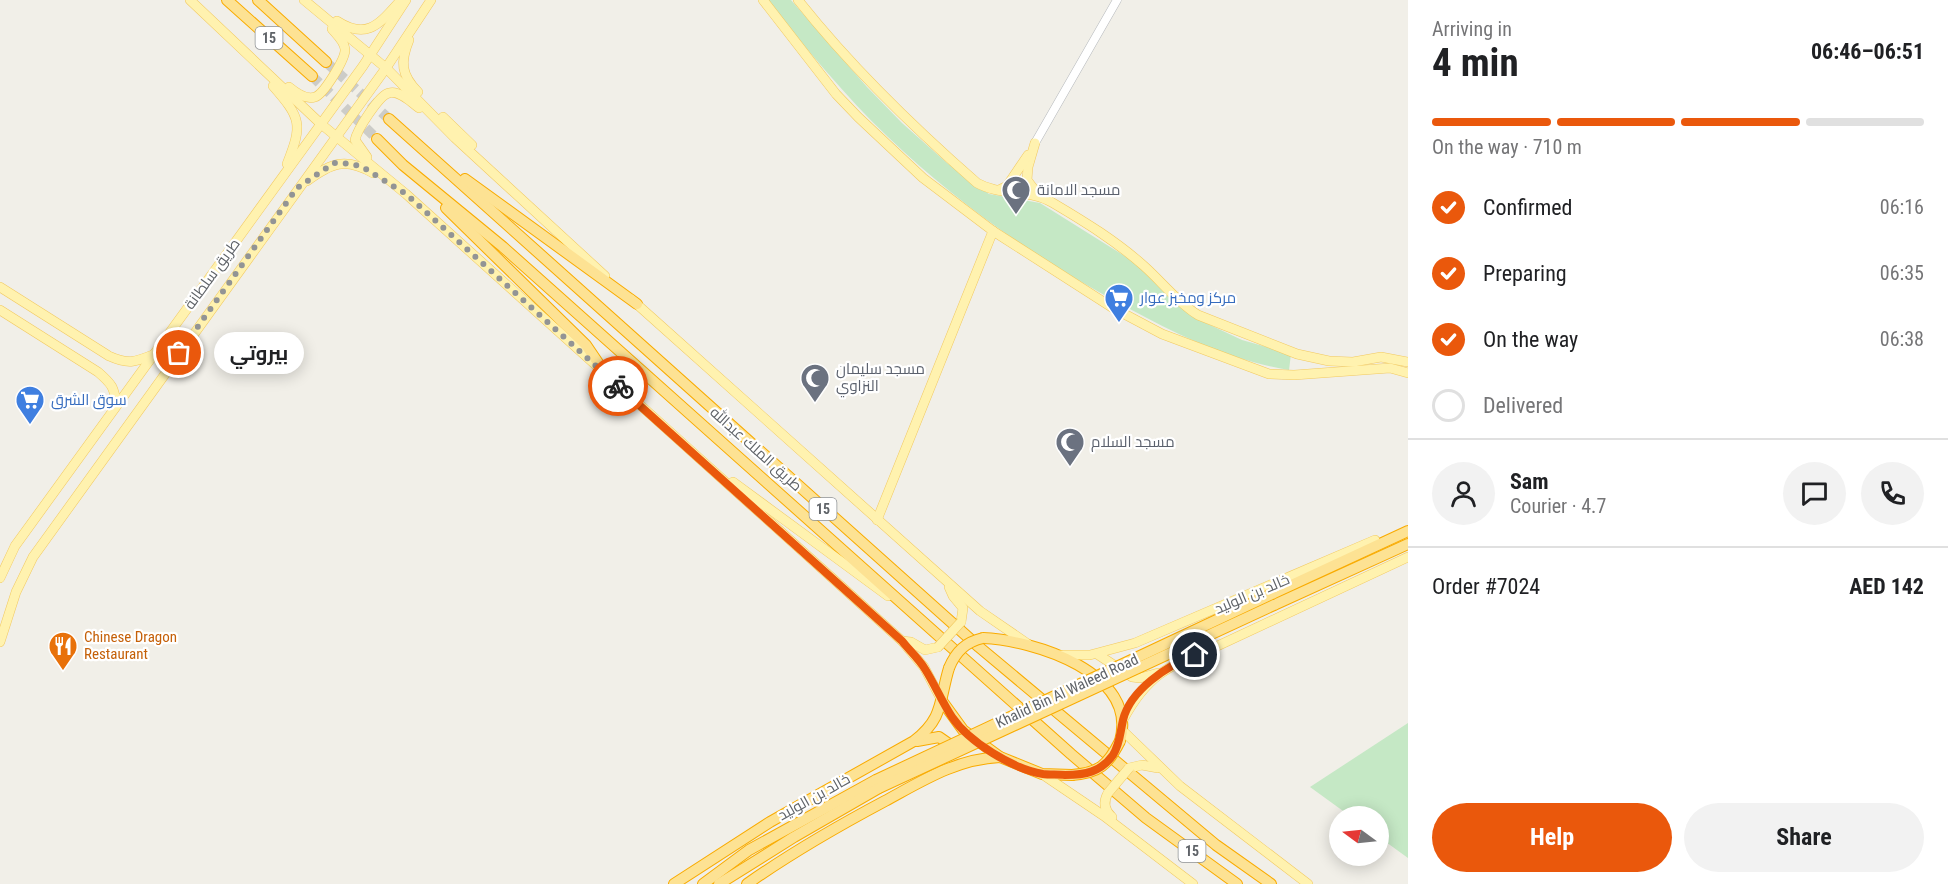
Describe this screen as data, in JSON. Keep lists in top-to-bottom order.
{
  "streets": {
    "highway": [
      "15",
      "طريق الملك عبدالله",
      "خالد بن الوليد",
      "Khalid Bin Al Waleed Road"
    ],
    "main road": ["طريق سلطانة"]
  },
  "places": {
    "mosque": ["مسجد الامانة", "مسجد سليمان النزاوي", "مسجد السلام"],
    "supermarket": ["مركز ومخبز عوار", "سوق الشرق"],
    "other": ["بيروتي"],
    "restaurant": ["Chinese Dragon Restaurant"]
  },
  "north": "left",
  "page": {
    "heading": ["4 min", "Arriving in", "06:46–06:51"],
    "panel": [
      "Sam",
      "Courier · 4.7",
      "Order #7024",
      "AED 142"
    ],
    "bar": "On the way · 710 m",
    "list": [
      ["Confirmed", "06:16"],
      ["Preparing", "06:35"],
      ["On the way", "06:38"],
      "Delivered"
    ],
    "bubble": "بيروتي",
    "buttons": ["Help", "Share"]
  }
}
